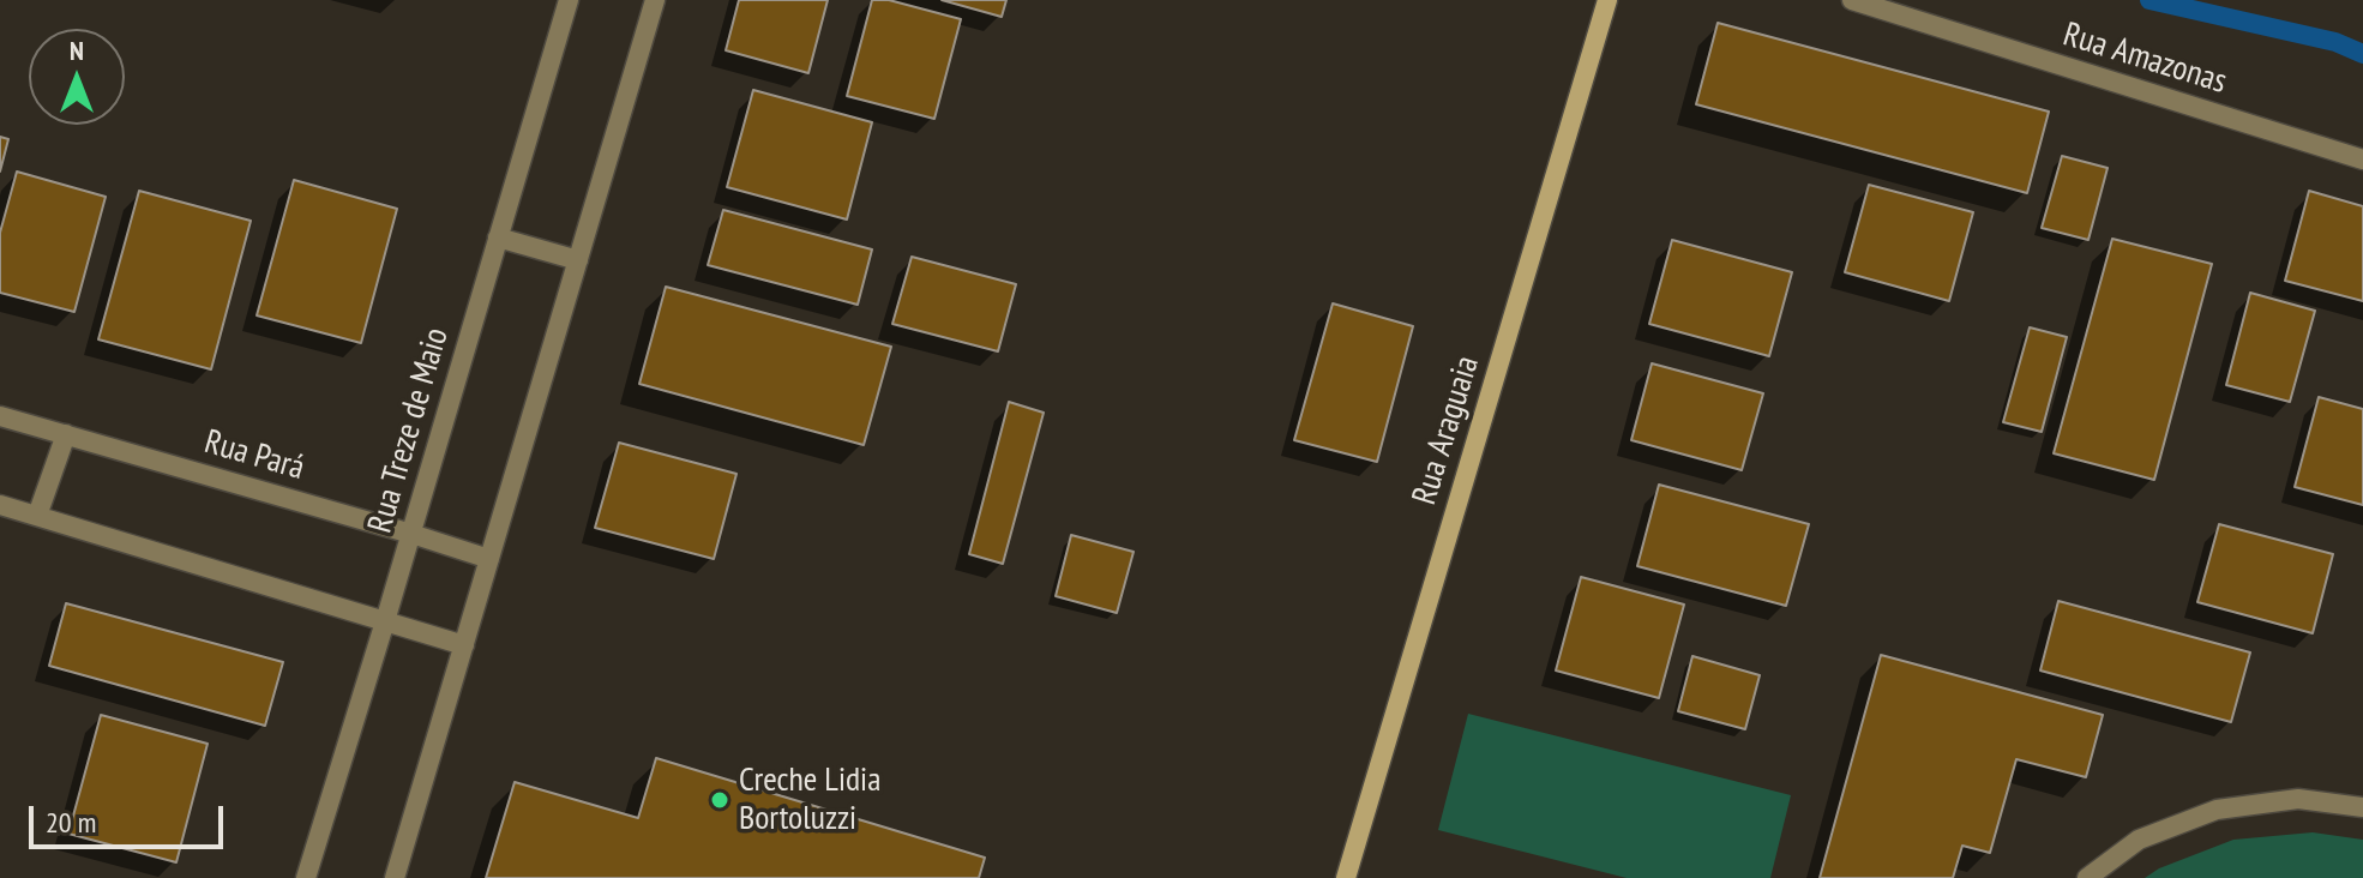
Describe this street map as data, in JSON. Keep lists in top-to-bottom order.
{
  "streets": {
    "street": [
      "Rua Amazonas",
      "Rua Treze de Maio",
      "Rua Araguaia",
      "Rua Pará"
    ]
  },
  "crossings": [
    ["Rua Treze de Maio", "Rua Pará"]
  ],
  "places": ["Creche Lidia Bortoluzzi"],
  "scale_bar": "20 m",
  "north": "top"
}
